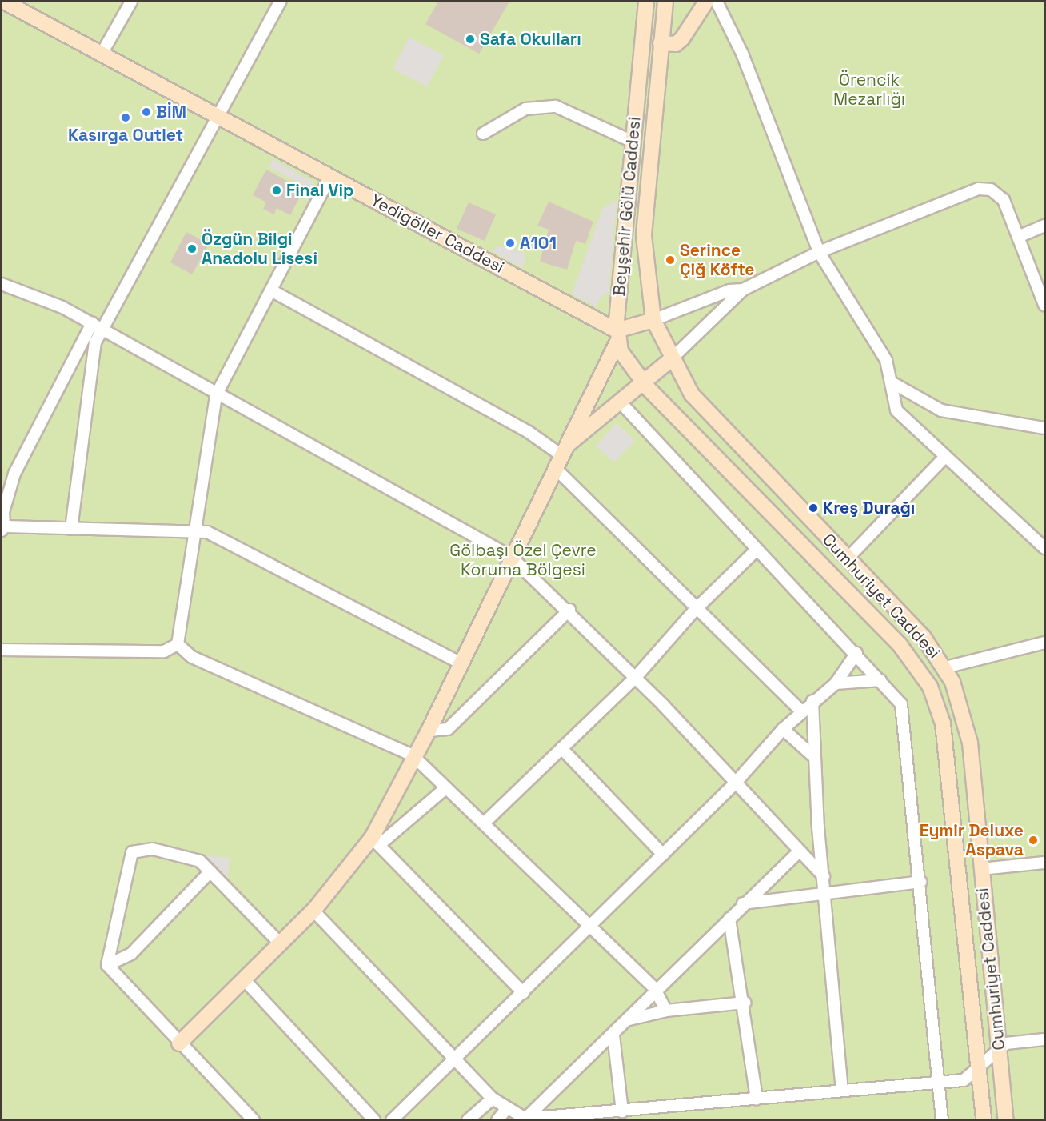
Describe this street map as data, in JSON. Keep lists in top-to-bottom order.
{
  "streets": {
    "main road": ["Beyşehir Gölü Caddesi", "Yedigöller Caddesi", "Cumhuriyet Caddesi"]
  },
  "crossings": [
    ["Beyşehir Gölü Caddesi", "Yedigöller Caddesi"]
  ],
  "parks": ["Örencik Mezarlığı", "Gölbaşı Özel Çevre Koruma Bölgesi"],
  "places": [
    "Safa Okulları",
    "BİM",
    "Kasırga Outlet",
    "Final Vip",
    "A101",
    "Özgün Bilgi Anadolu Lisesi",
    "Serince Çiğ Köfte",
    "Kreş Durağı",
    "Eymir Deluxe Aspava"
  ]
}
